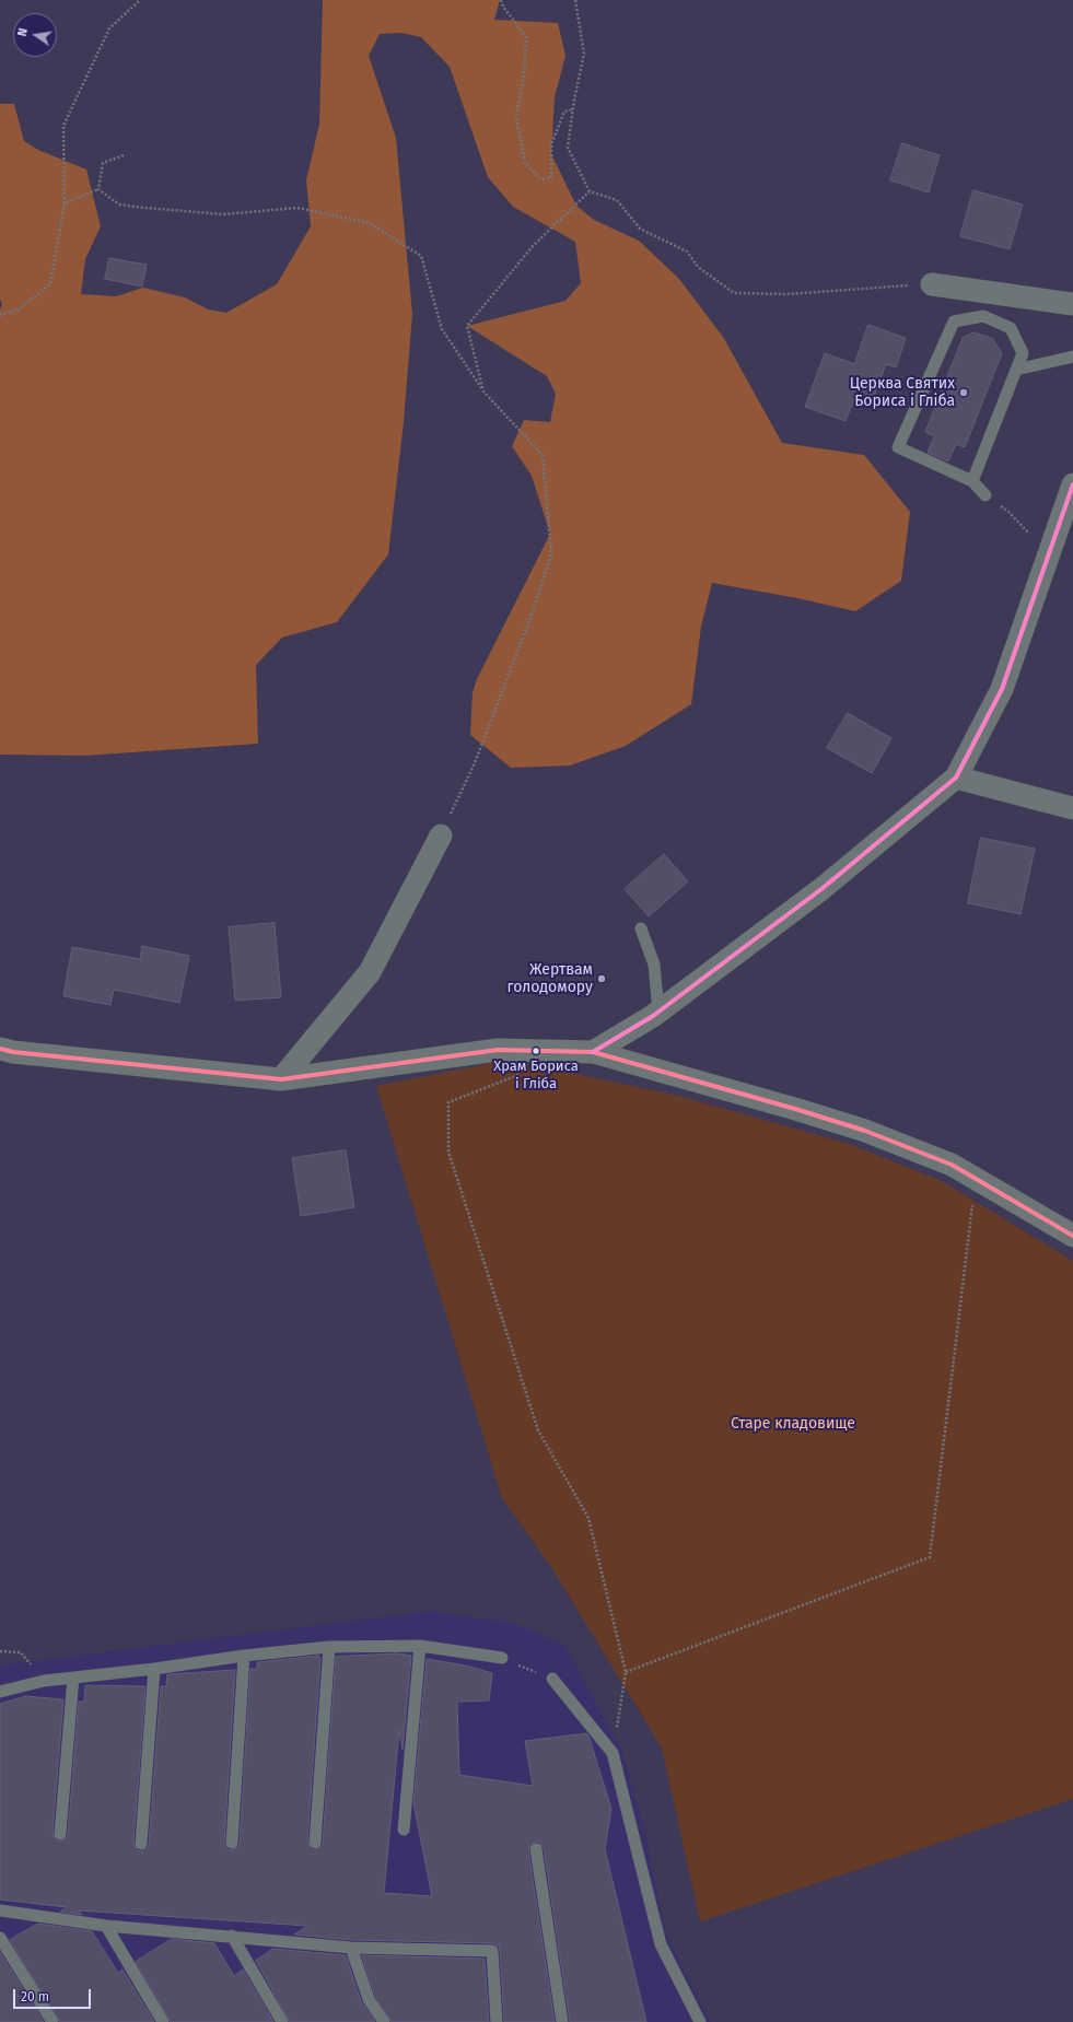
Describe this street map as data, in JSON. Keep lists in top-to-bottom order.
{
  "parks": ["Старе кладовище"],
  "places": ["Церква Святих Бориса і Гліба", "Жертвам голодомору", "Храм Бориса і Гліба"],
  "scale_bar": "20 m",
  "north": "left"
}
